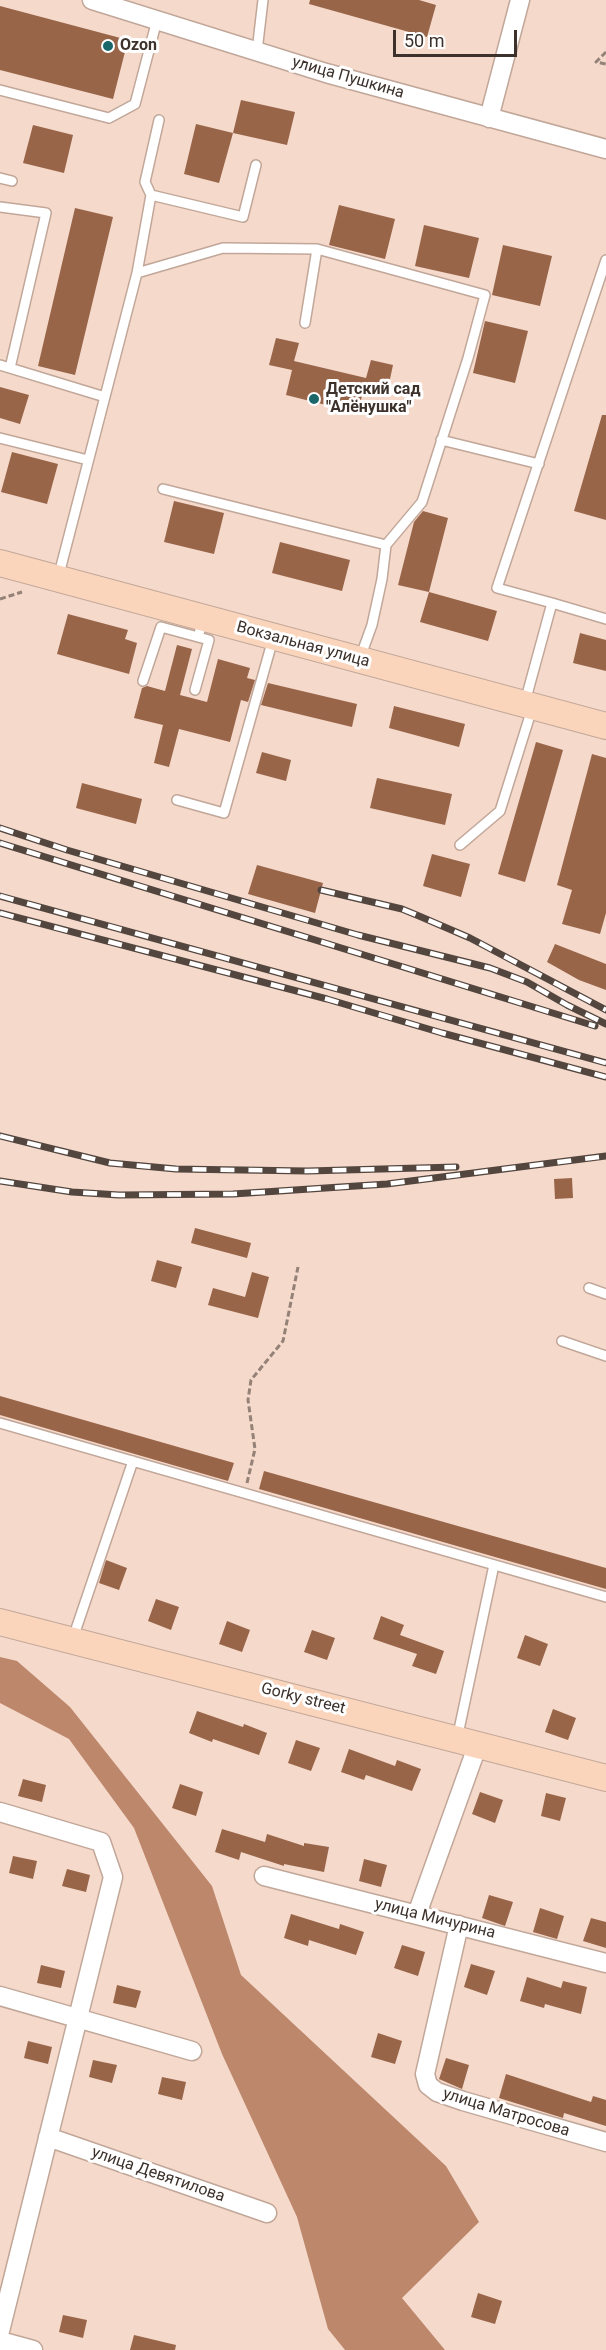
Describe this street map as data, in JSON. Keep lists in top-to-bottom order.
{
  "streets": {
    "main road": ["Вокзальная улица", "Gorky street"],
    "street": [
      "улица Пушкина",
      "улица Мичурина",
      "улица Матросова",
      "улица Девятилова"
    ]
  },
  "crossings": [
    ["улица Мичурина", "улица Матросова"]
  ],
  "places": ["Ozon", "Детский сад \"Алёнушка\""],
  "scale_bar": "50 m"
}
